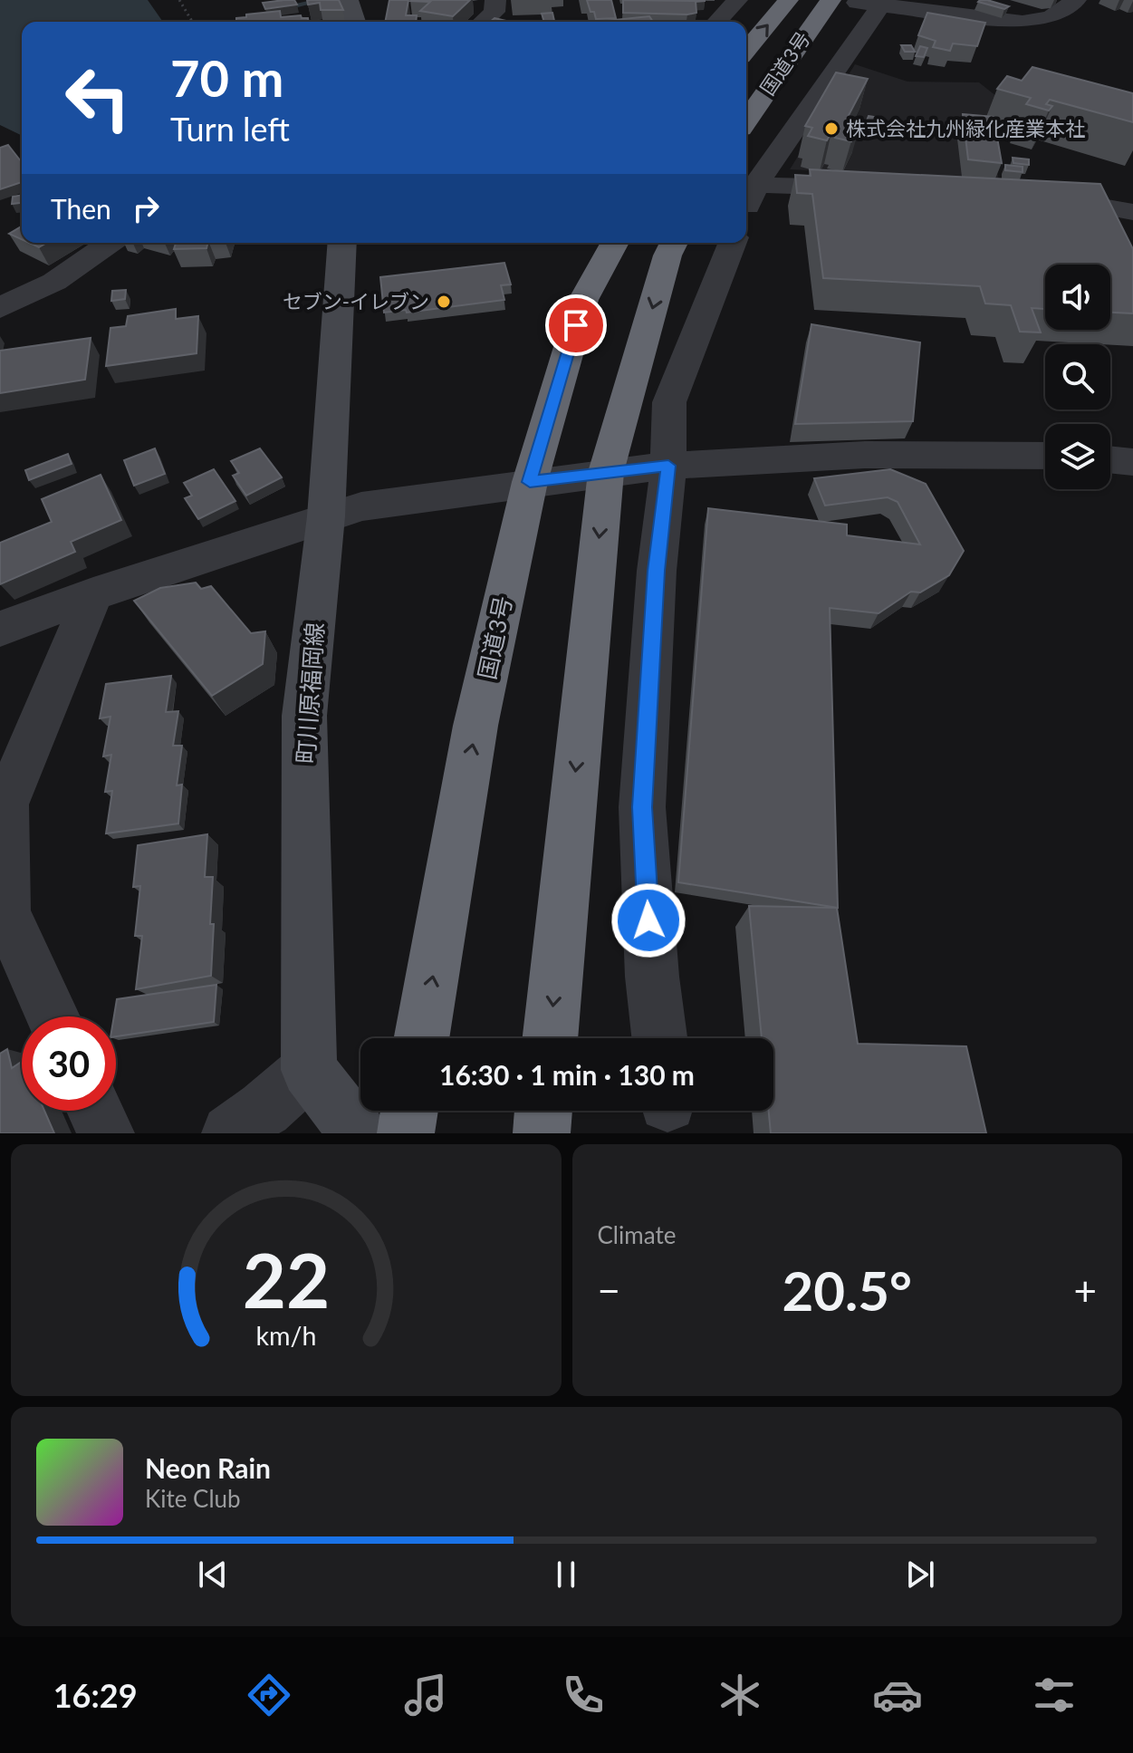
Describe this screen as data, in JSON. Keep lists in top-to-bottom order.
{
  "streets": {
    "highway": ["国道3号"],
    "main road": ["町川原福岡線"]
  },
  "places": ["株式会社九州緑化産業本社", "セブン-イレブン"],
  "page": {
    "turn": ["70 m", "Turn left"],
    "then": "Then",
    "limit": "30",
    "trip": "16:30 · 1 min · 130 m",
    "tile": "Climate",
    "heat": ["−", "20.5°", "+"],
    "song": ["Neon Rain", "Kite Club"],
    "tabs": "16:29",
    "gauge": ["22", "km/h"]
  }
}
